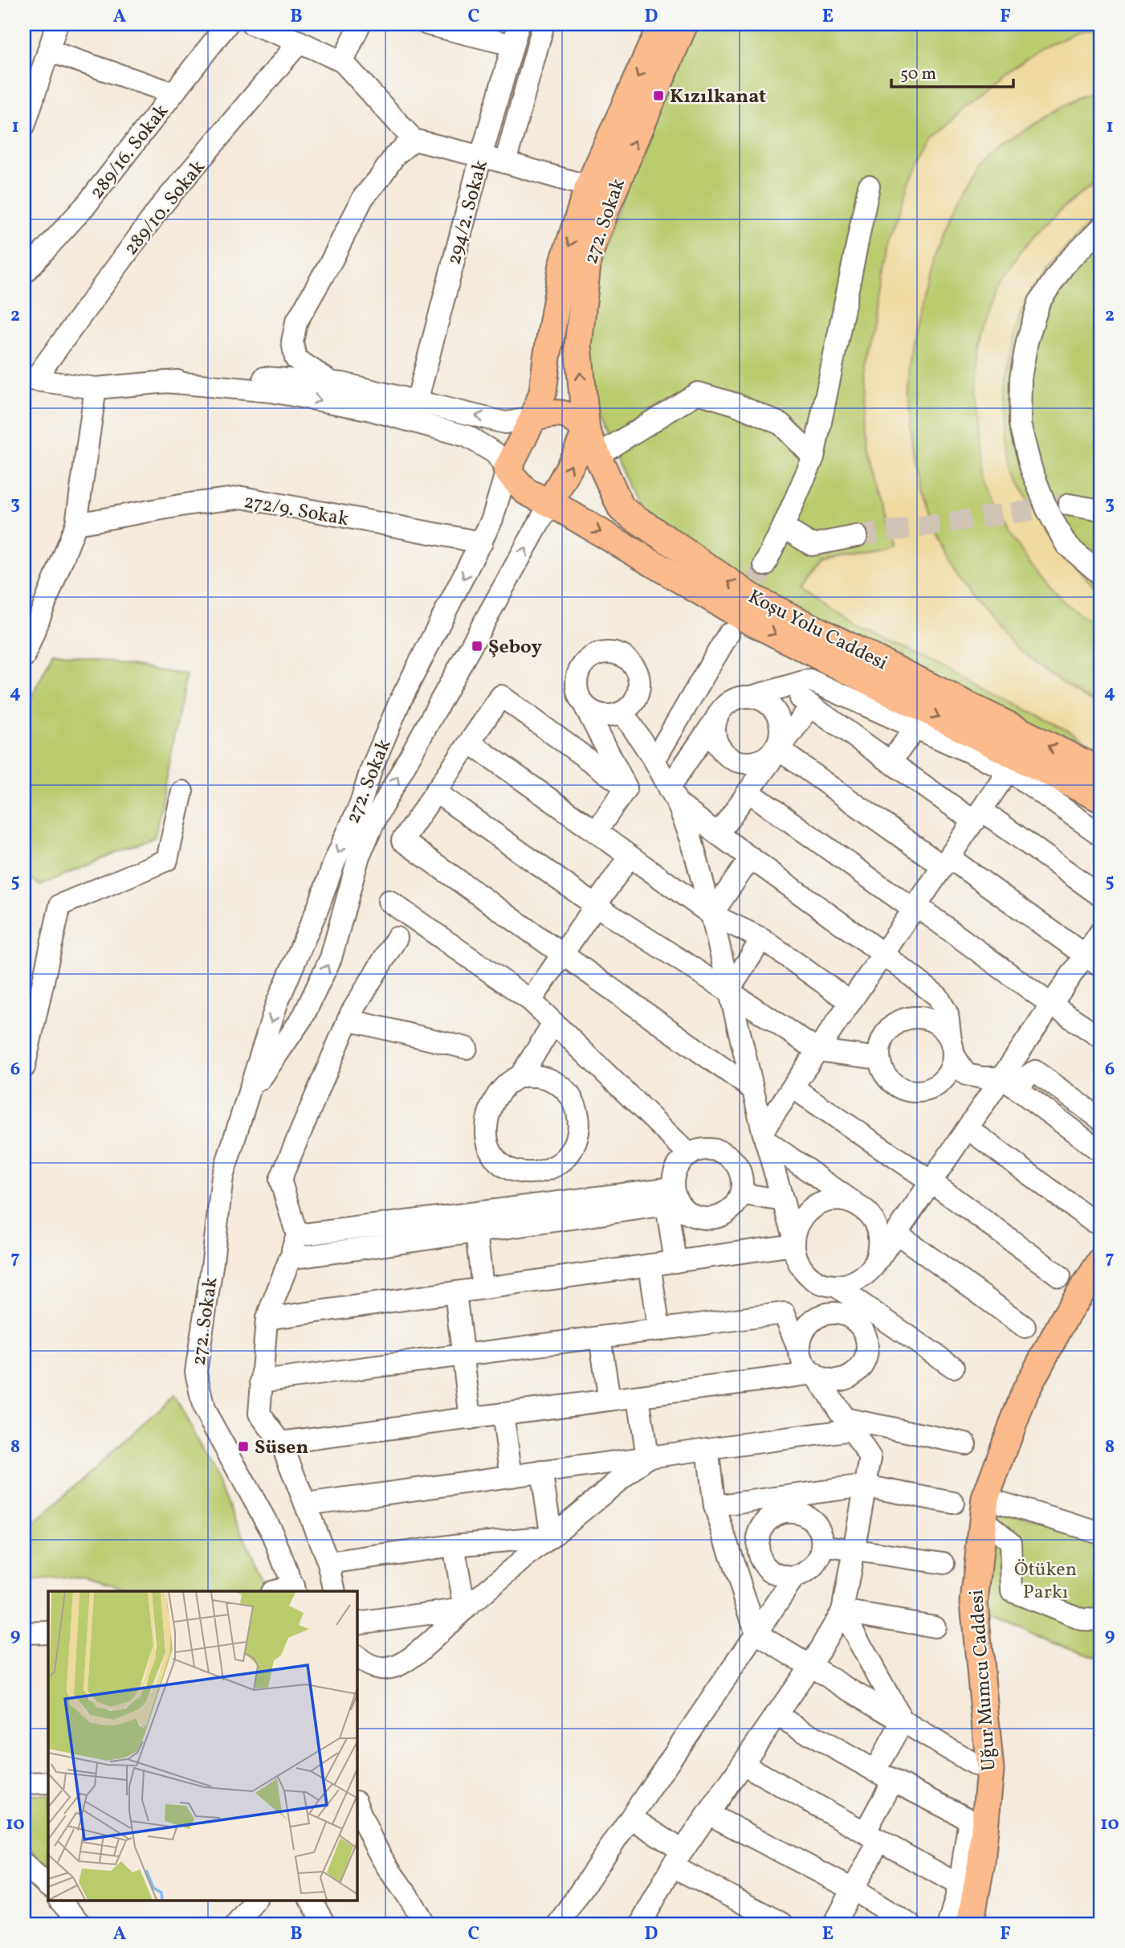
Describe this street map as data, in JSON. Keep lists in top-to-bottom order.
{
  "streets": {
    "main road": ["272. Sokak", "Koşu Yolu Caddesi", "Uğur Mumcu Caddesi"],
    "street": [
      "289/16. Sokak",
      "289/10. Sokak",
      "294/2. Sokak",
      "272/9. Sokak"
    ]
  },
  "crossings": [
    ["272. Sokak", "272/9. Sokak"],
    ["272. Sokak", "Koşu Yolu Caddesi"]
  ],
  "parks": ["Ötüken Parkı"],
  "places": {
    "transit": ["Kızılkanat", "Şeboy", "Süsen"]
  },
  "scale_bar": "50 m",
  "grid": {
    "columns": [
      "A",
      "B",
      "C",
      "D",
      "E",
      "F"
    ],
    "rows": [
      "1",
      "2",
      "3",
      "4",
      "5",
      "6",
      "7",
      "8",
      "9",
      "10"
    ]
  }
}
